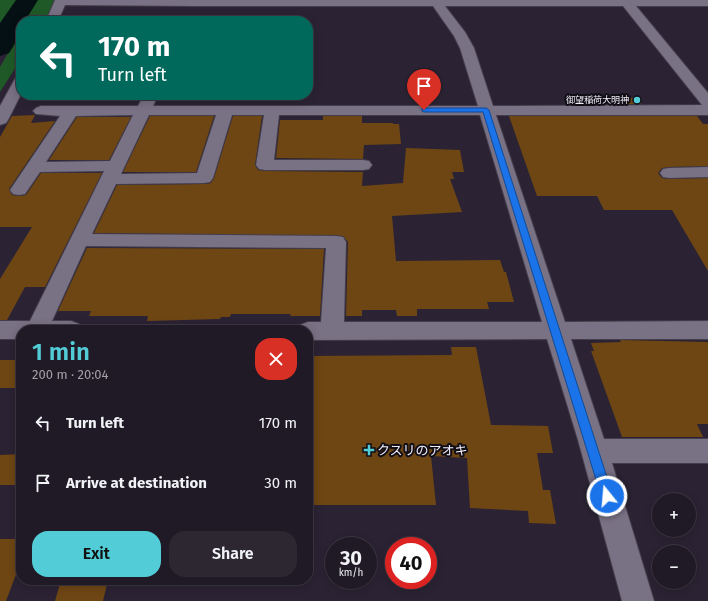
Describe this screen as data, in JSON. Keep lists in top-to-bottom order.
{
  "places": {
    "other": ["御望稲荷大明神"],
    "health": ["クスリのアオキ"]
  },
  "page": {
    "turn": ["170 m", "Turn left"],
    "heading": ["1 min", "200 m · 20:04"],
    "list": [
      {
        "name": "Turn left",
        "value": "170 m"
      },
      {
        "name": "Arrive at destination",
        "value": "30 m"
      }
    ],
    "map_buttons": ["+", "−"],
    "buttons": ["Exit", "Share"],
    "speed": "30 km/h",
    "limit": "40"
  }
}
